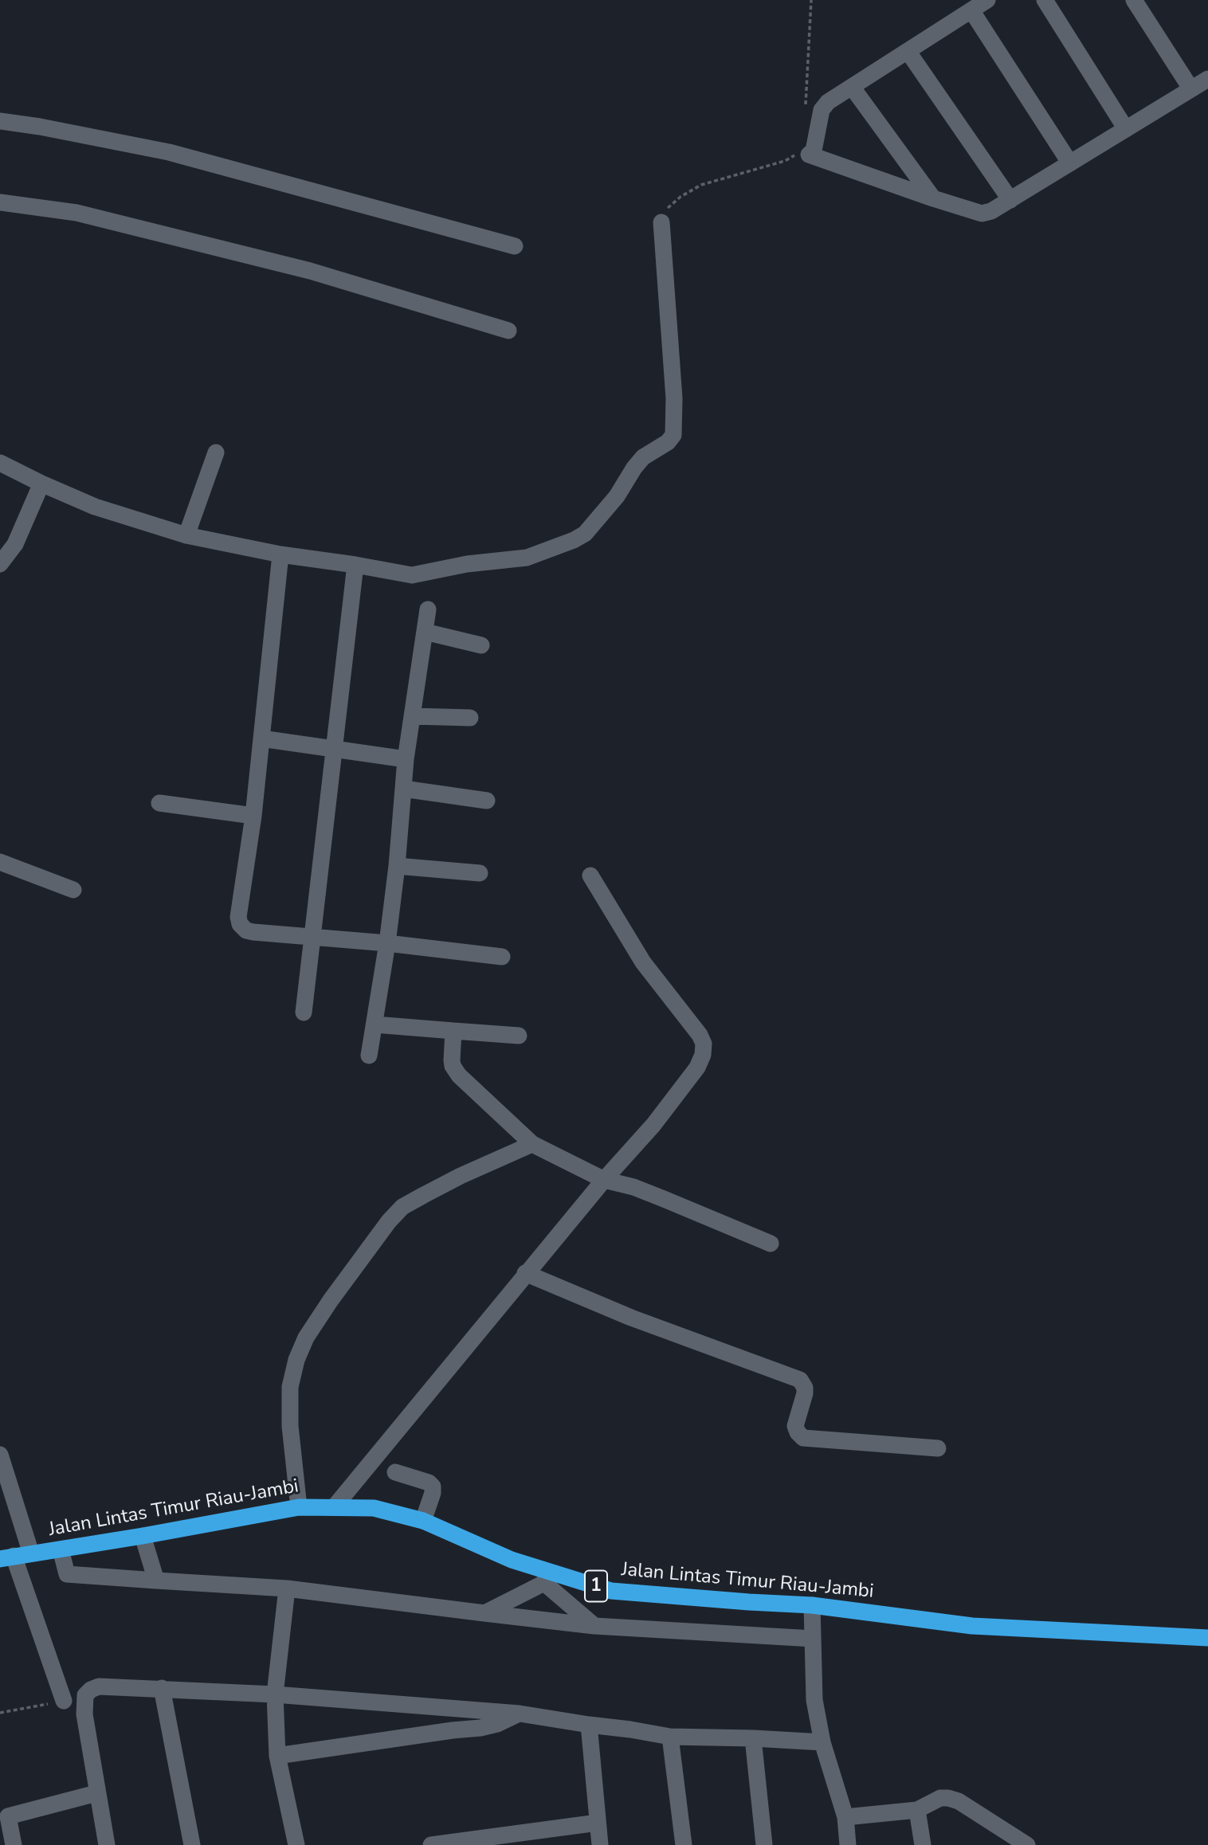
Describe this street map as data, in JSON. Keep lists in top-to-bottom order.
{
  "streets": {
    "highway": ["Jalan Lintas Timur Riau-Jambi", "1"]
  }
}
